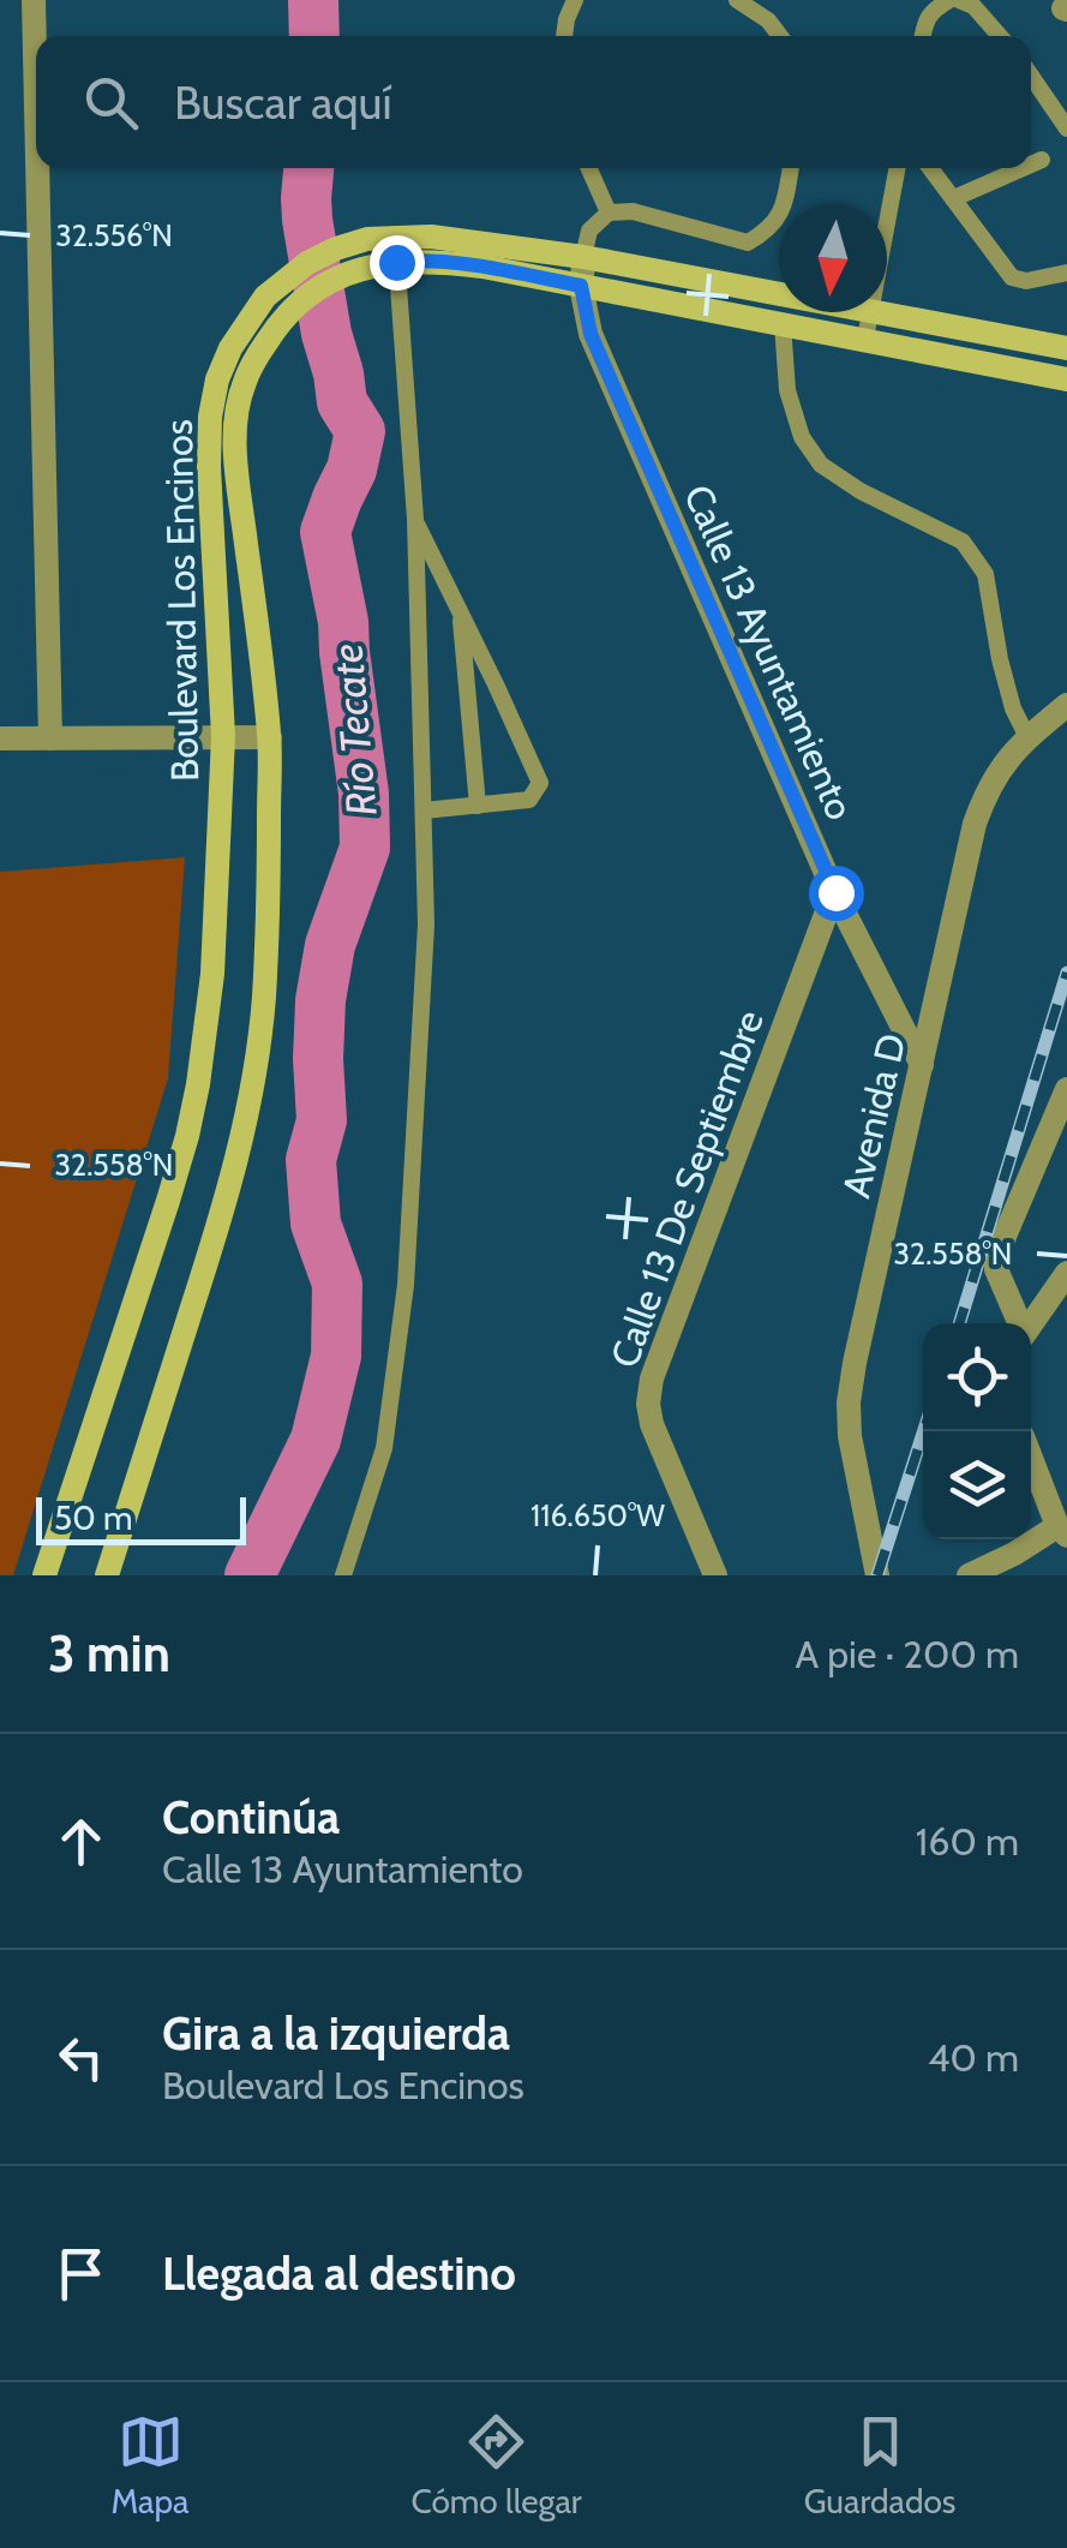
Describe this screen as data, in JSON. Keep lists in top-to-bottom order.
{
  "streets": {
    "main road": ["Boulevard Los Encinos"],
    "street": ["Calle 13 Ayuntamiento", "Avenida D", "Calle 13 De Septiembre"]
  },
  "crossings": [
    ["Boulevard Los Encinos", "Calle 13 Ayuntamiento"],
    ["Calle 13 Ayuntamiento", "Avenida D"],
    ["Calle 13 Ayuntamiento", "Calle 13 De Septiembre"]
  ],
  "water": ["Río Tecate"],
  "scale_bar": "50 m",
  "north": "bottom",
  "page": {
    "search": "Buscar aquí",
    "scale": "50 m",
    "heading": ["3 min", "A pie · 200 m"],
    "list": [
      ["Continúa", "Calle 13 Ayuntamiento", "160 m"],
      ["Gira a la izquierda", "Boulevard Los Encinos", "40 m"],
      "Llegada al destino"
    ],
    "nav": ["Mapa", "Cómo llegar", "Guardados"]
  },
  "coordinates": ["32.556°N", "32.558°N", "116.650°W"]
}
